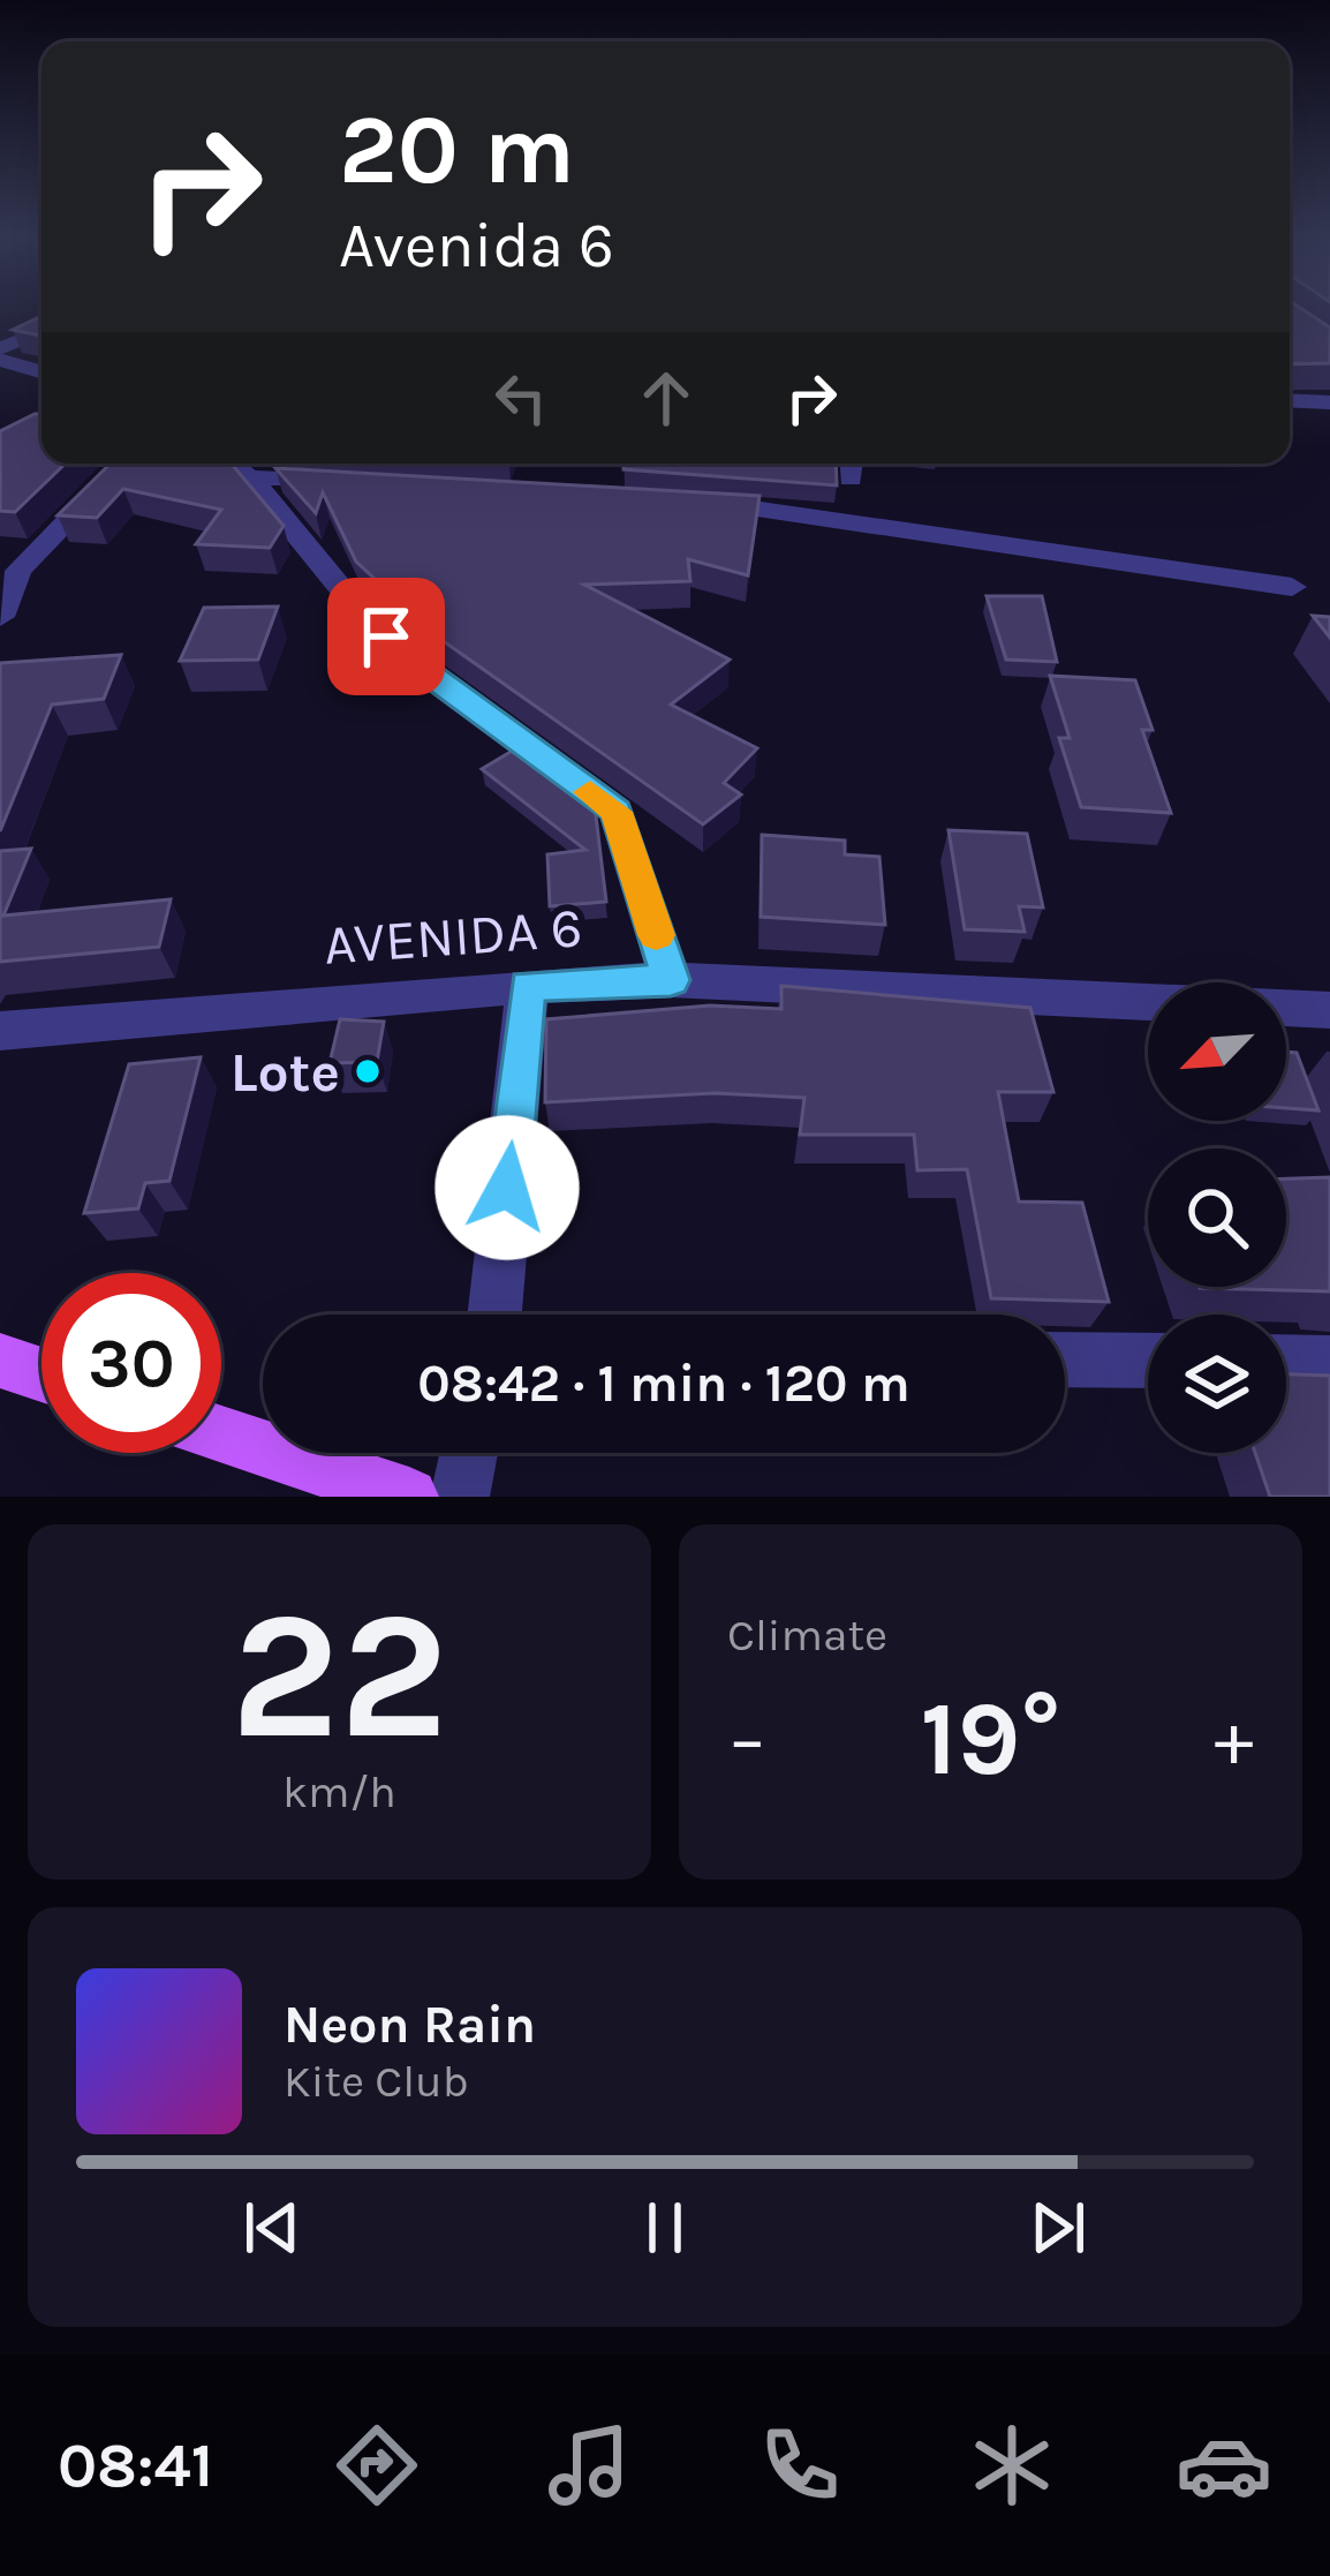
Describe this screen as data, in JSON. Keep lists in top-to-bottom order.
{
  "streets": {
    "street": ["AVENIDA 6"]
  },
  "places": ["Lote"],
  "north": "bottom left",
  "page": {
    "turn": ["20 m", "Avenida 6"],
    "limit": "30",
    "trip": "08:42 · 1 min · 120 m",
    "tile": [
      ["22", "km/h"],
      "Climate"
    ],
    "heat": ["−", "19°", "+"],
    "song": ["Neon Rain", "Kite Club"],
    "tabs": "08:41"
  }
}
